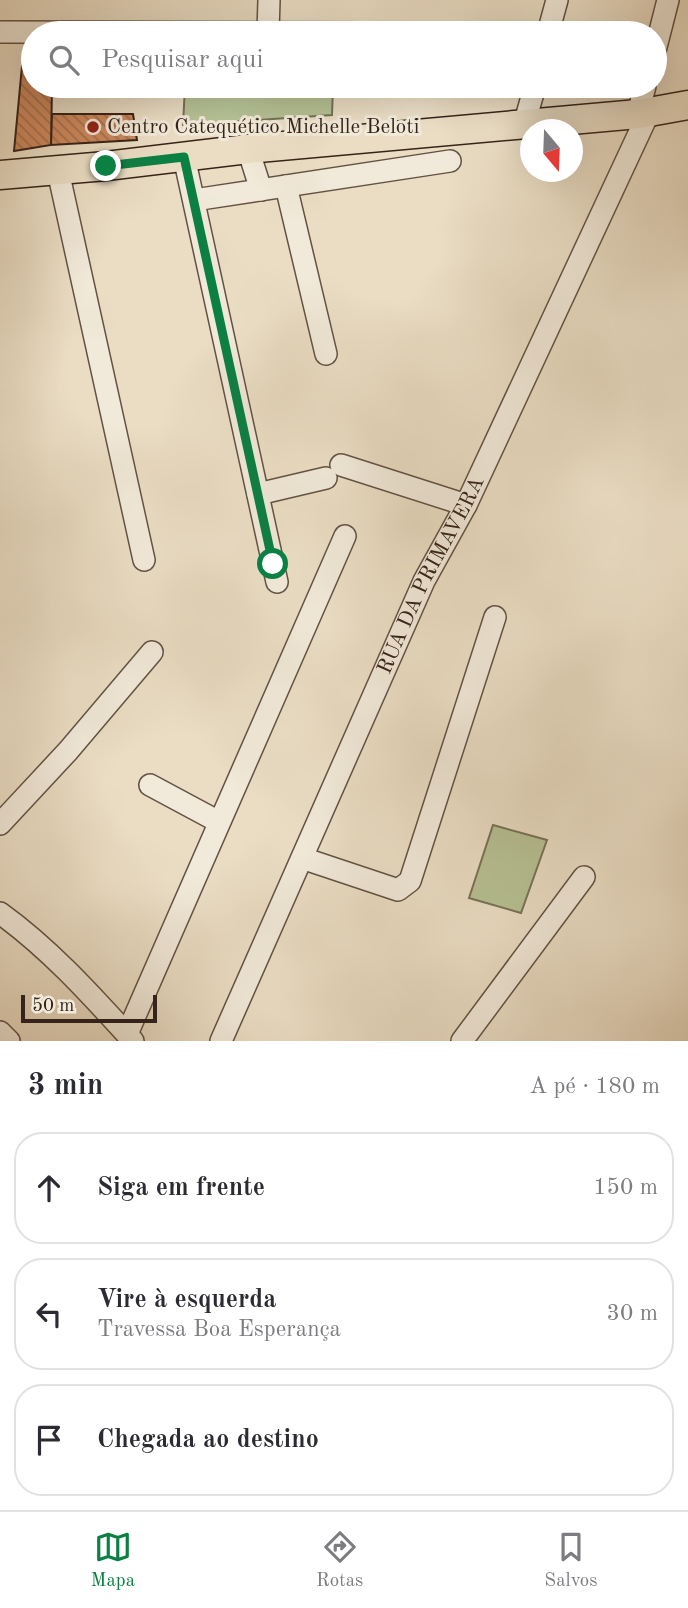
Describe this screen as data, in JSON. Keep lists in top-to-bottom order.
{
  "streets": {
    "street": ["RUA DA PRIMAVERA"]
  },
  "places": ["Centro Catequético Michelle Beloti"],
  "scale_bar": "50 m",
  "north": "bottom",
  "page": {
    "search": "Pesquisar aqui",
    "scale": "50 m",
    "heading": ["3 min", "A pé · 180 m"],
    "list": [
      ["Siga em frente", "150 m"],
      ["Vire à esquerda", "Travessa Boa Esperança", "30 m"],
      "Chegada ao destino"
    ],
    "nav": ["Mapa", "Rotas", "Salvos"]
  }
}
